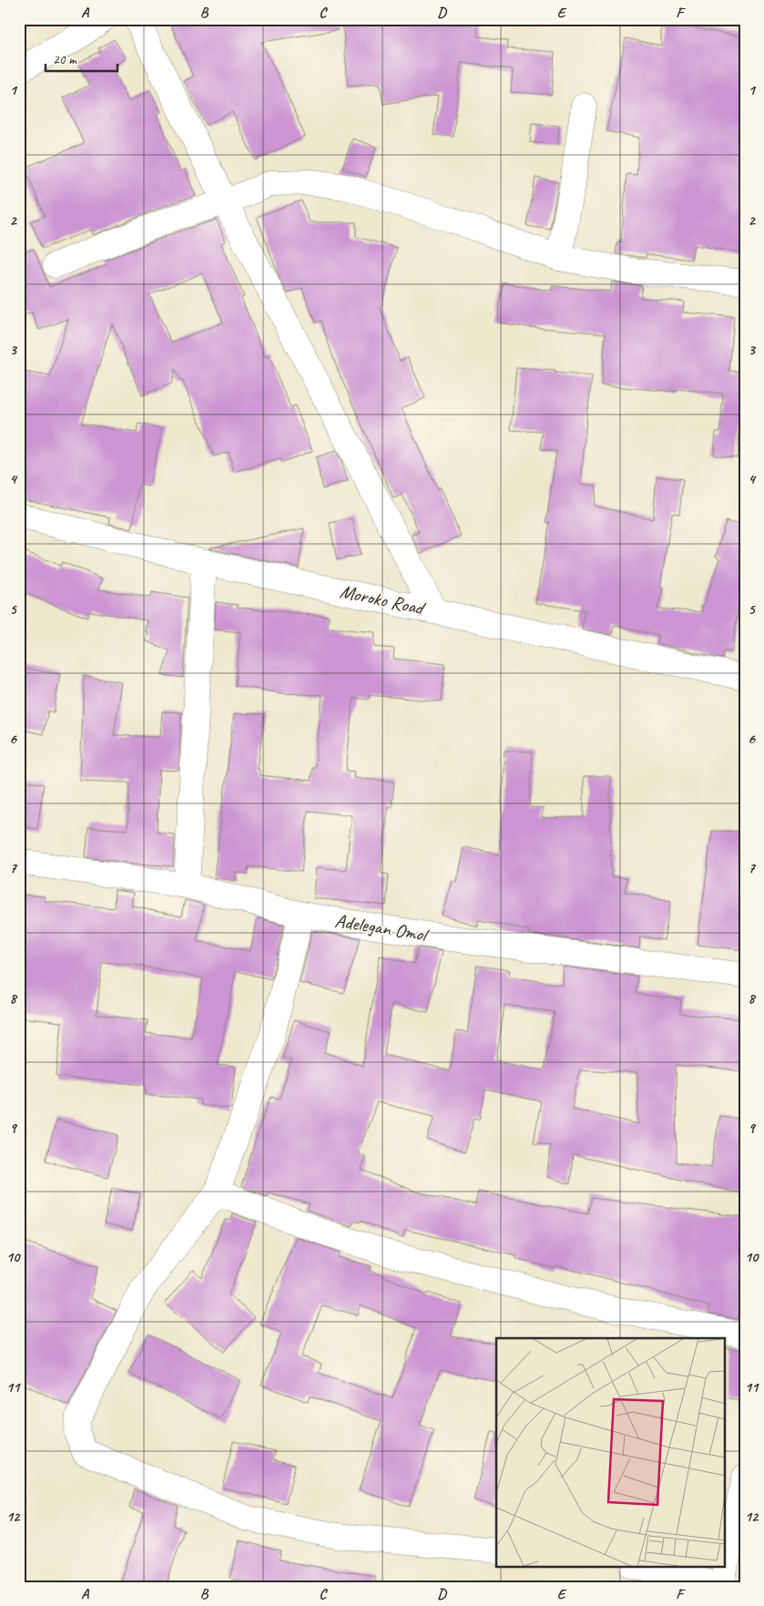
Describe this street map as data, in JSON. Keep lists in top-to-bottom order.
{
  "streets": {
    "street": ["Moroko Road", "Adelegan Omol"]
  },
  "scale_bar": "20 m",
  "grid": {
    "columns": [
      "A",
      "B",
      "C",
      "D",
      "E",
      "F"
    ],
    "rows": [
      "1",
      "2",
      "3",
      "4",
      "5",
      "6",
      "7",
      "8",
      "9",
      "10",
      "11",
      "12"
    ]
  }
}
